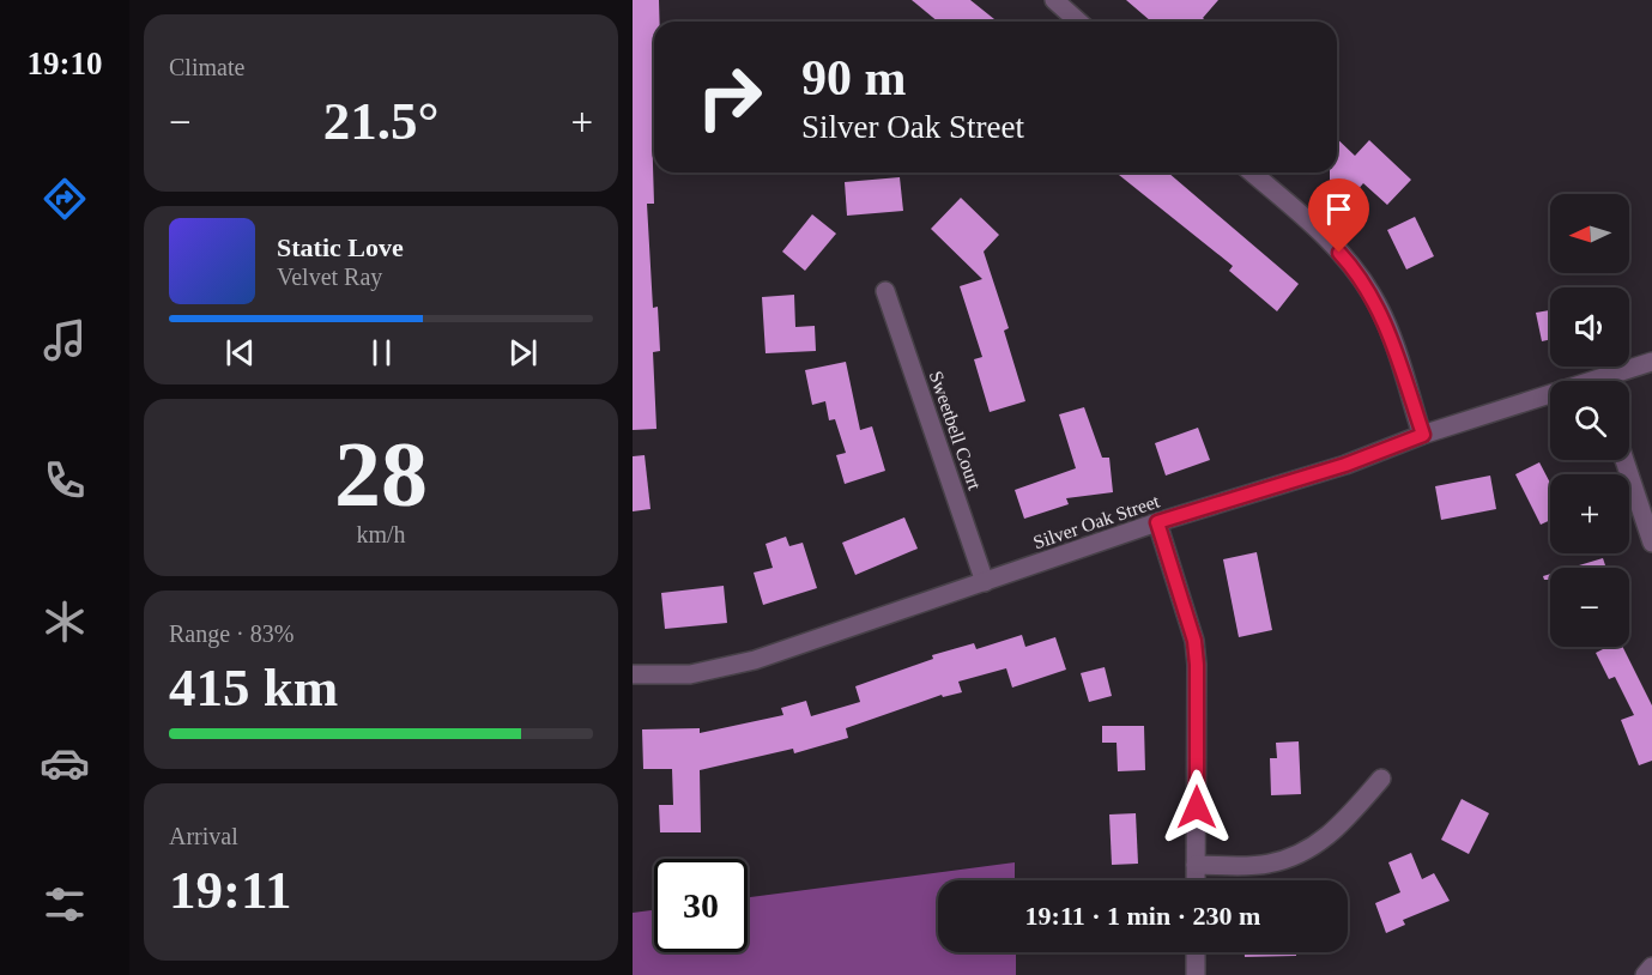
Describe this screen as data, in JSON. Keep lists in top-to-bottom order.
{
  "streets": {
    "street": ["Sweetbell Court", "Silver Oak Street"]
  },
  "crossings": [
    ["Sweetbell Court", "Silver Oak Street"]
  ],
  "north": "left",
  "page": {
    "tabs": "19:10",
    "tile": [
      "Climate",
      ["28", "km/h"],
      ["Range · 83%", "415 km"],
      ["Arrival", "19:11"]
    ],
    "turn": ["90 m", "Silver Oak Street"],
    "heat": ["−", "21.5°", "+"],
    "map_buttons": ["+", "−"],
    "song": ["Static Love", "Velvet Ray"],
    "limit": "30",
    "trip": "19:11 · 1 min · 230 m"
  }
}
